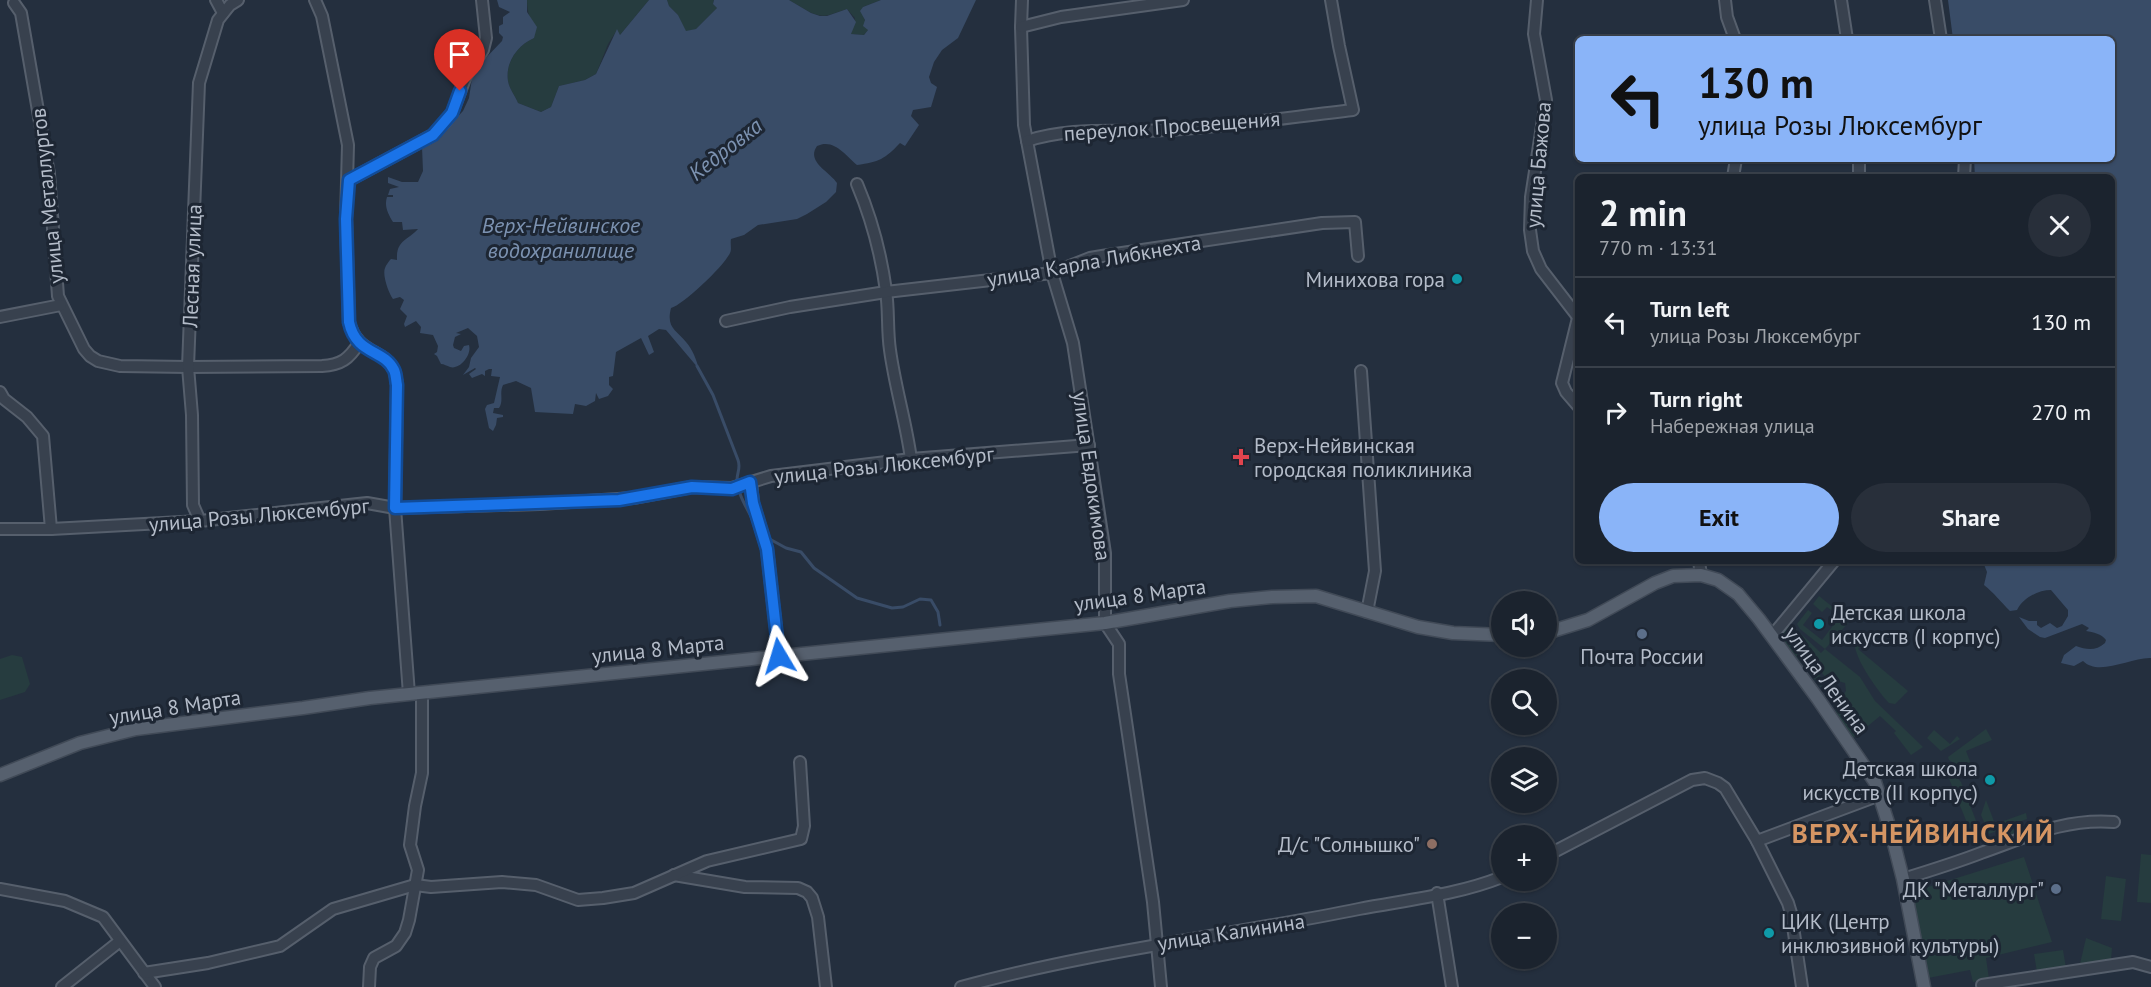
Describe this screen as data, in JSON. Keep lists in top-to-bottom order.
{
  "streets": {
    "main road": ["улица 8 Марта", "улица Ленина"],
    "street": [
      "переулок Просвещения",
      "улица Бажова",
      "улица Металлургов",
      "улица Карла Либкнехта",
      "Лесная улица",
      "улица Розы Люксембург",
      "улица Евдокимова",
      "улица Калинина"
    ]
  },
  "crossings": [
    ["переулок Просвещения", "улица Евдокимова"],
    ["улица Металлургов", "Лесная улица"],
    ["улица Карла Либкнехта", "улица Евдокимова"],
    ["Лесная улица", "улица Розы Люксембург"],
    ["улица Розы Люксембург", "улица Евдокимова"],
    ["улица Евдокимова", "улица 8 Марта"],
    ["улица Евдокимова", "улица Калинина"]
  ],
  "districts": ["ВЕРХ-НЕЙВИНСКИЙ"],
  "water": ["Кедровка", "Верх-Нейвинское водохранилище"],
  "places": {
    "other": [
      "Минихова гора",
      "Детская школа искусств (I корпус)",
      "Почта России",
      "Детская школа искусств (II корпус)",
      "Д/с \"Солнышко\"",
      "ДК \"Металлург\"",
      "ЦИК (Центр инклюзивной культуры)"
    ],
    "health": ["Верх-Нейвинская городская поликлиника"]
  },
  "page": {
    "turn": ["130 m", "улица Розы Люксембург"],
    "heading": ["2 min", "770 m · 13:31"],
    "list": [
      {
        "name": "Turn left",
        "note": "улица Розы Люксембург",
        "value": "130 m"
      },
      {
        "name": "Turn right",
        "note": "Набережная улица",
        "value": "270 m"
      }
    ],
    "buttons": ["Exit", "Share"],
    "map_buttons": ["+", "−"]
  }
}
